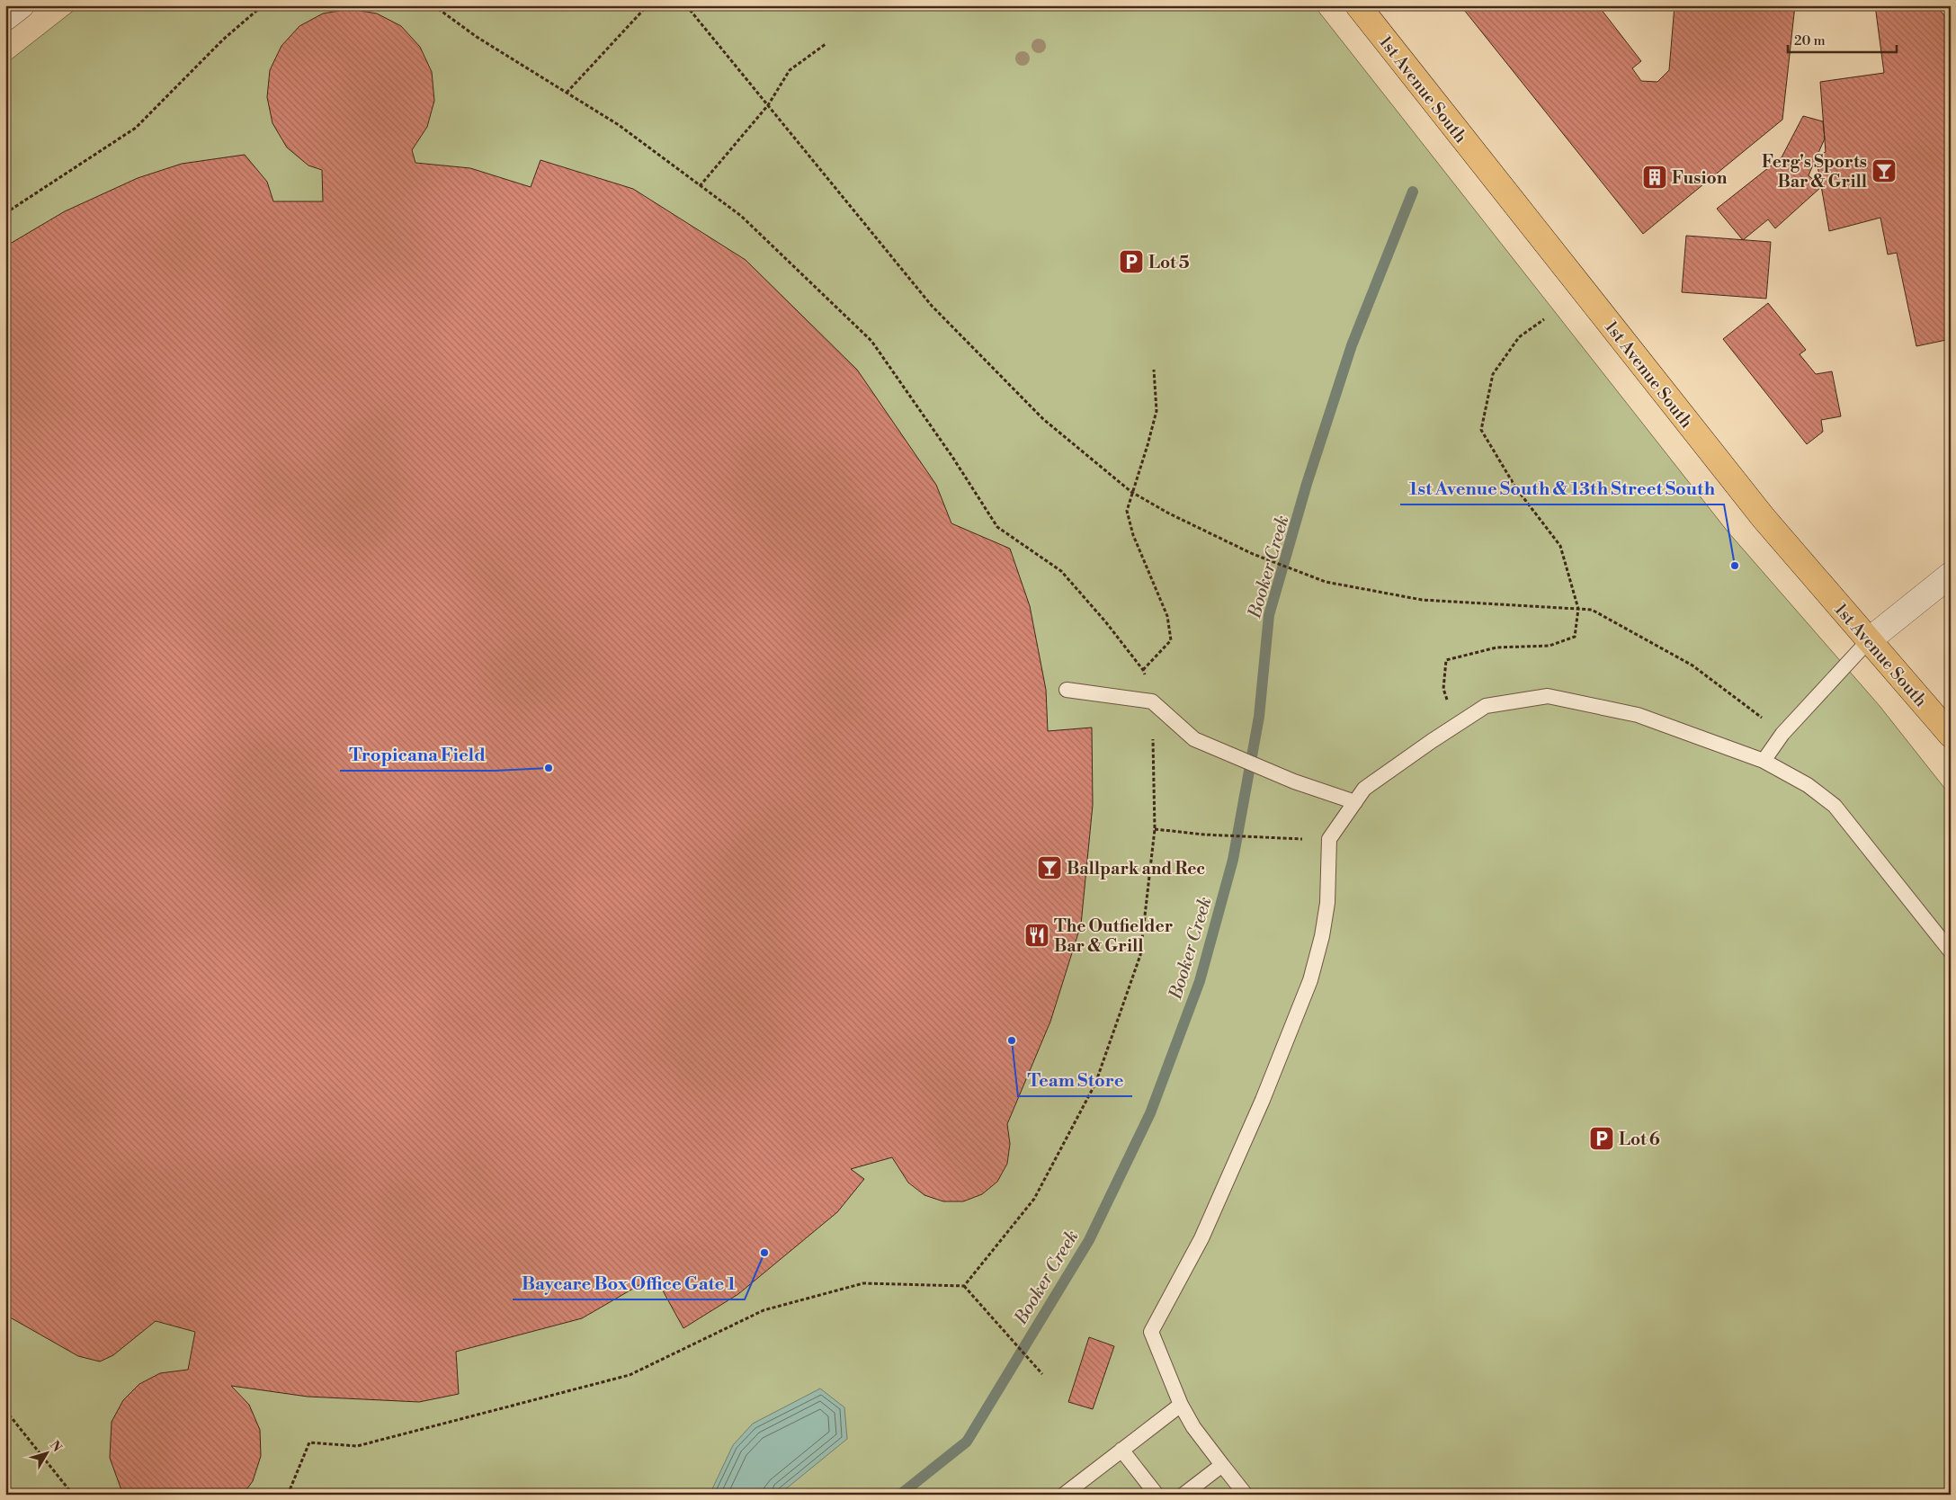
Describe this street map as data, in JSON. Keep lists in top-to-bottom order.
{
  "streets": {
    "main road": ["1st Avenue South"]
  },
  "water": ["Booker Creek"],
  "places": {
    "bar": ["Ferg's Sports Bar & Grill", "Ballpark and Rec"],
    "building": ["Fusion"],
    "parking": ["Lot 5", "Lot 6"],
    "other": [
      "1st Avenue South & 13th Street South",
      "Tropicana Field",
      "Team Store",
      "Baycare Box Office Gate 1"
    ],
    "restaurant": ["The Outfielder Bar & Grill"]
  },
  "scale_bar": "20 m",
  "north": "top right"
}
